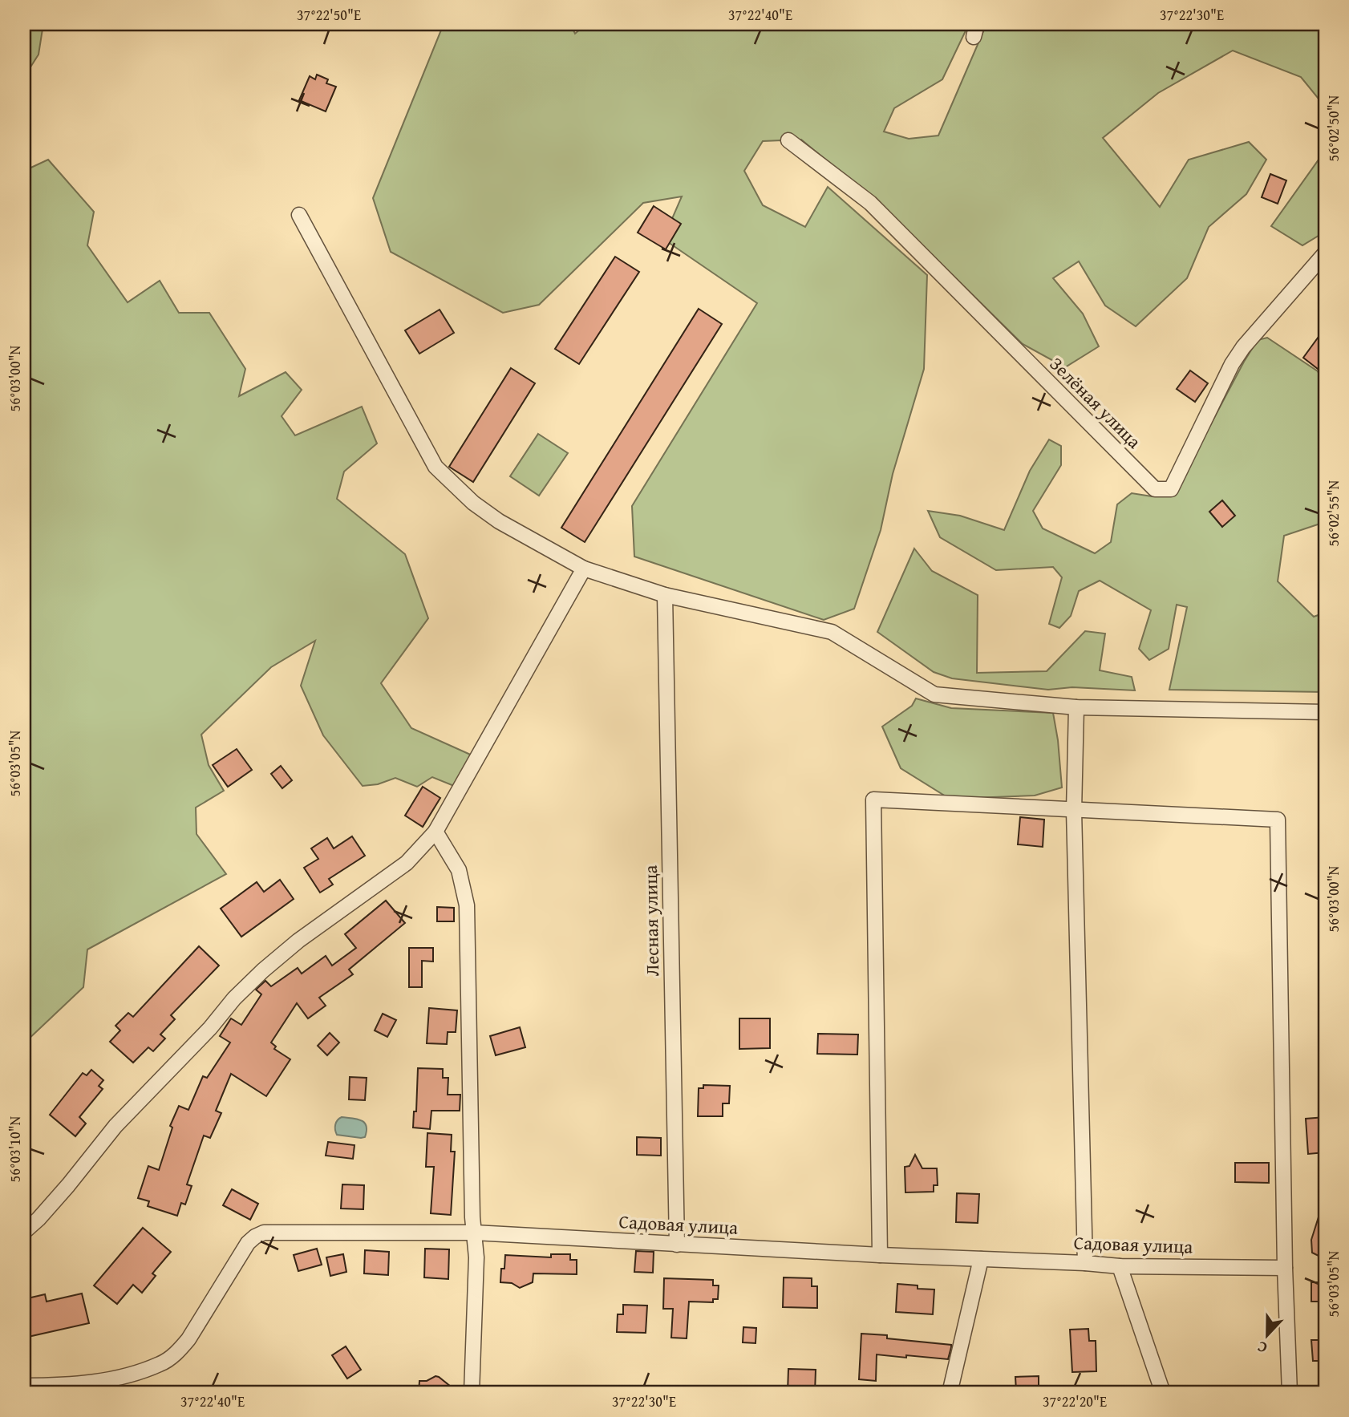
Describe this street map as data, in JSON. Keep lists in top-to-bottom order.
{
  "streets": {
    "street": ["Зелёная улица", "Лесная улица", "Садовая улица"]
  },
  "crossings": [
    ["Лесная улица", "Садовая улица"]
  ],
  "north": "bottom",
  "coordinates": [
    "37°22'50\"E",
    "37°22'40\"E",
    "37°22'30\"E",
    "56°02'50\"N",
    "56°03'00\"N",
    "56°02'55\"N",
    "56°03'05\"N",
    "56°03'10\"N",
    "37°22'20\"E"
  ]
}
